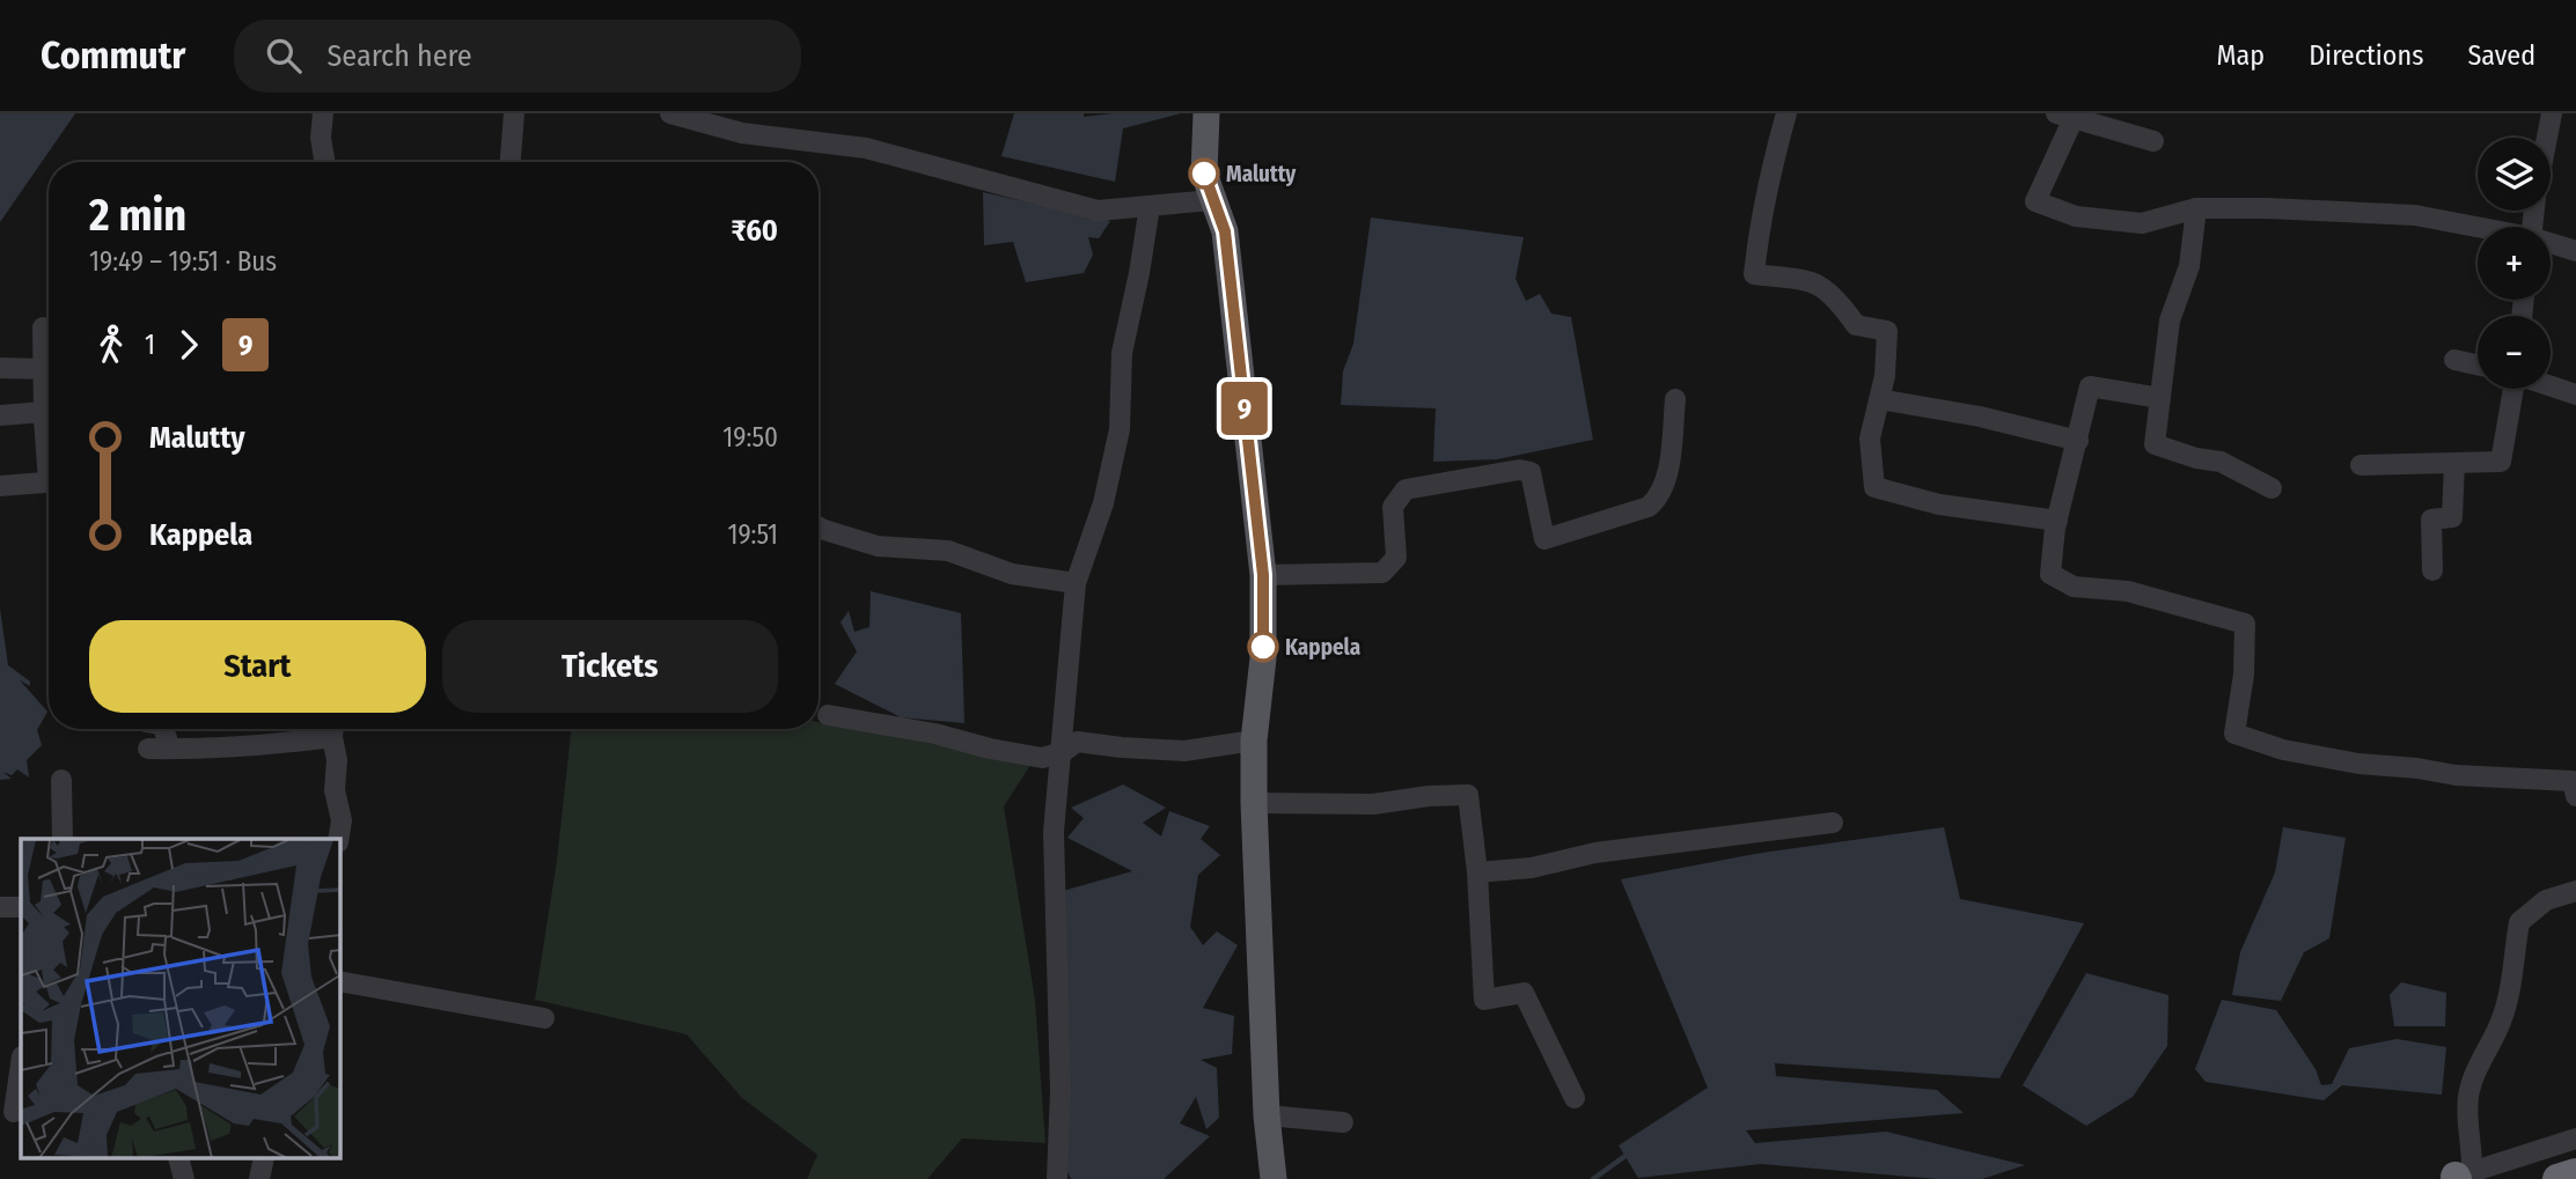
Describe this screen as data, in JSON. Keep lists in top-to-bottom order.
{
  "places": ["Malutty", "Kappela"],
  "lines": ["bus line 9"],
  "page": {
    "header": "Commutr",
    "search": "Search here",
    "nav": ["Map", "Directions", "Saved"],
    "on_map": "9",
    "map_buttons": ["+", "−"],
    "heading": ["2 min", "19:49 – 19:51 · Bus", "₹60"],
    "legs": ["1", "9"],
    "list": [
      {
        "name": "Malutty",
        "value": "19:50"
      },
      {
        "name": "Kappela",
        "value": "19:51"
      }
    ],
    "buttons": ["Start", "Tickets"]
  }
}
